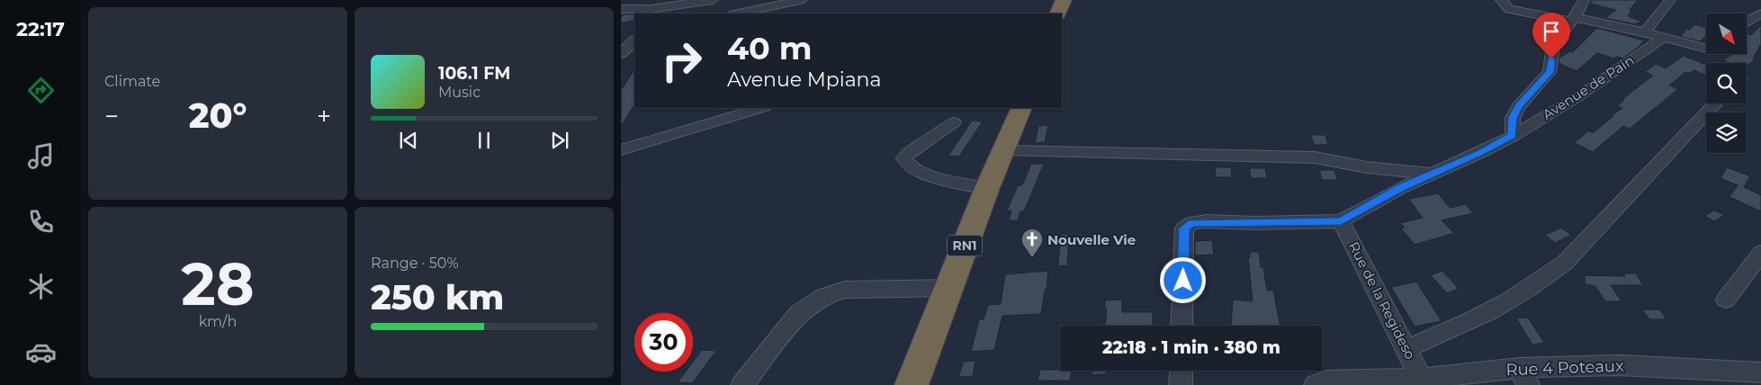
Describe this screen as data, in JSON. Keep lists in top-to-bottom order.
{
  "streets": {
    "highway": ["RN1"],
    "street": ["Avenue de Pain", "Rue de la Regideso", "Rue 4 Poteaux"]
  },
  "crossings": [
    ["Avenue de Pain", "Rue de la Regideso"],
    ["Rue de la Regideso", "Rue 4 Poteaux"]
  ],
  "places": {
    "church": ["Nouvelle Vie"]
  },
  "north": "bottom right",
  "page": {
    "tabs": "22:17",
    "tile": [
      "Climate",
      ["28", "km/h"],
      ["Range · 50%", "250 km"]
    ],
    "turn": ["40 m", "Avenue Mpiana"],
    "song": ["106.1 FM", "Music"],
    "heat": ["−", "20°", "+"],
    "limit": "30",
    "trip": "22:18 · 1 min · 380 m"
  }
}
